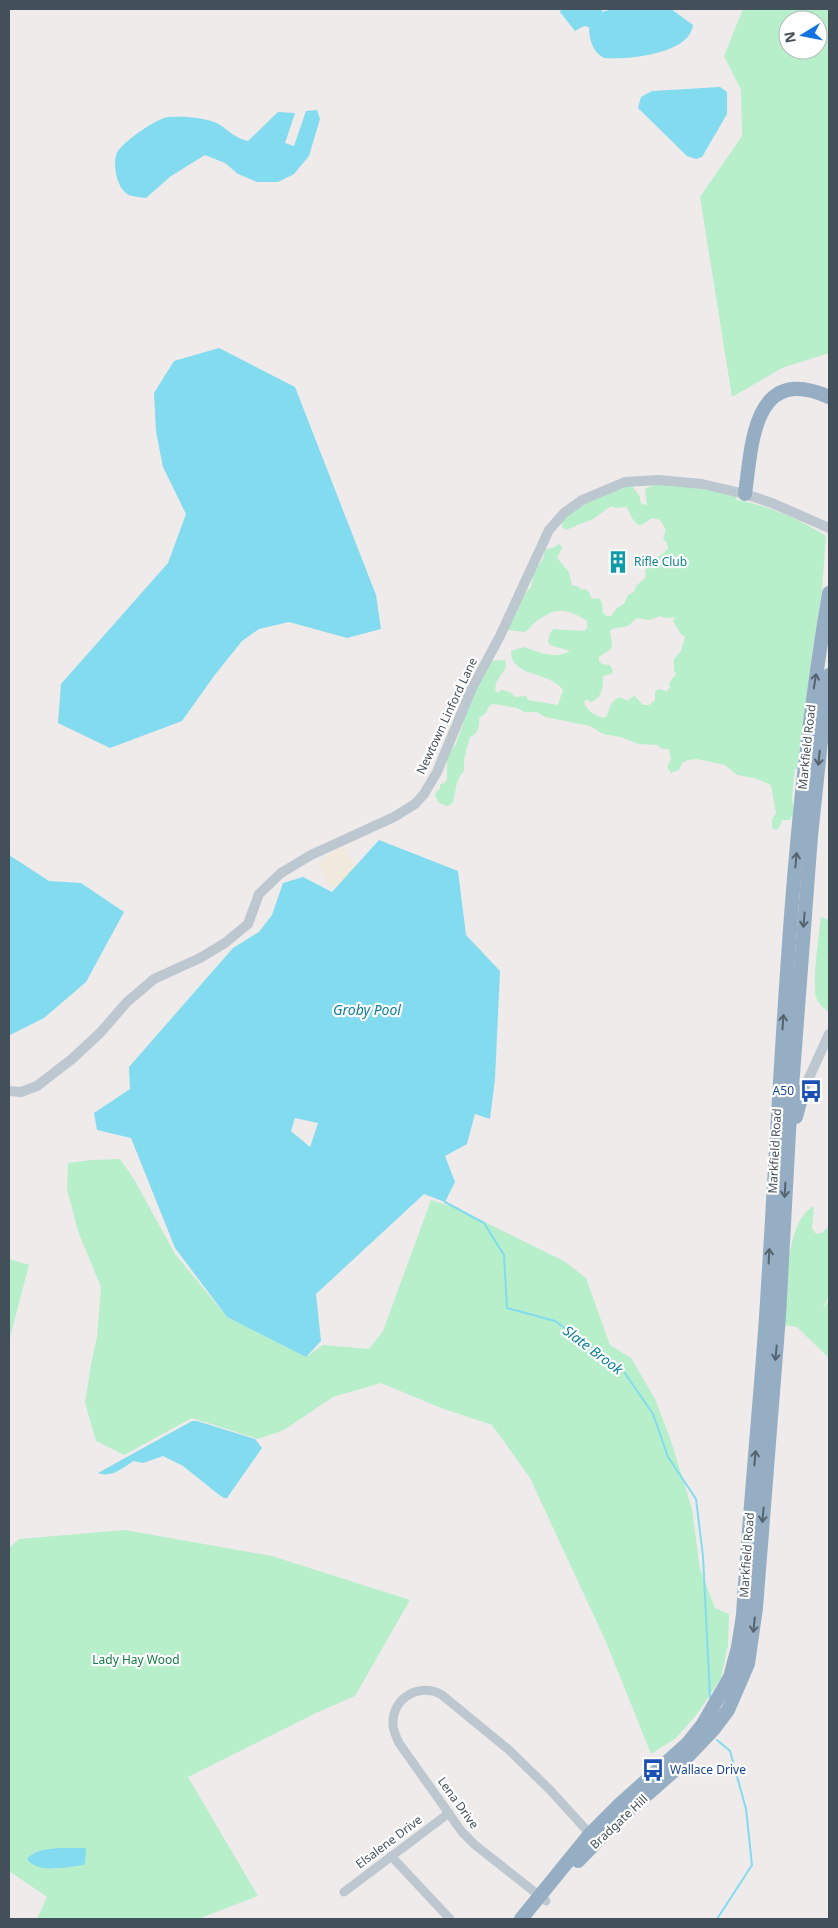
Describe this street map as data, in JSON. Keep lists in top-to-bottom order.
{
  "streets": {
    "highway": ["Markfield Road", "Bradgate Hill"],
    "street": ["Newtown Linford Lane", "Lena Drive", "Elsalene Drive"]
  },
  "crossings": [
    ["Markfield Road", "Lena Drive"],
    ["Markfield Road", "Bradgate Hill"],
    ["Lena Drive", "Bradgate Hill"],
    ["Lena Drive", "Elsalene Drive"]
  ],
  "water": ["Groby Pool", "Slate Brook"],
  "parks": ["Lady Hay Wood"],
  "places": {
    "building": ["Rifle Club"],
    "bus stop": ["A50", "Wallace Drive"]
  },
  "north": "left"
}
